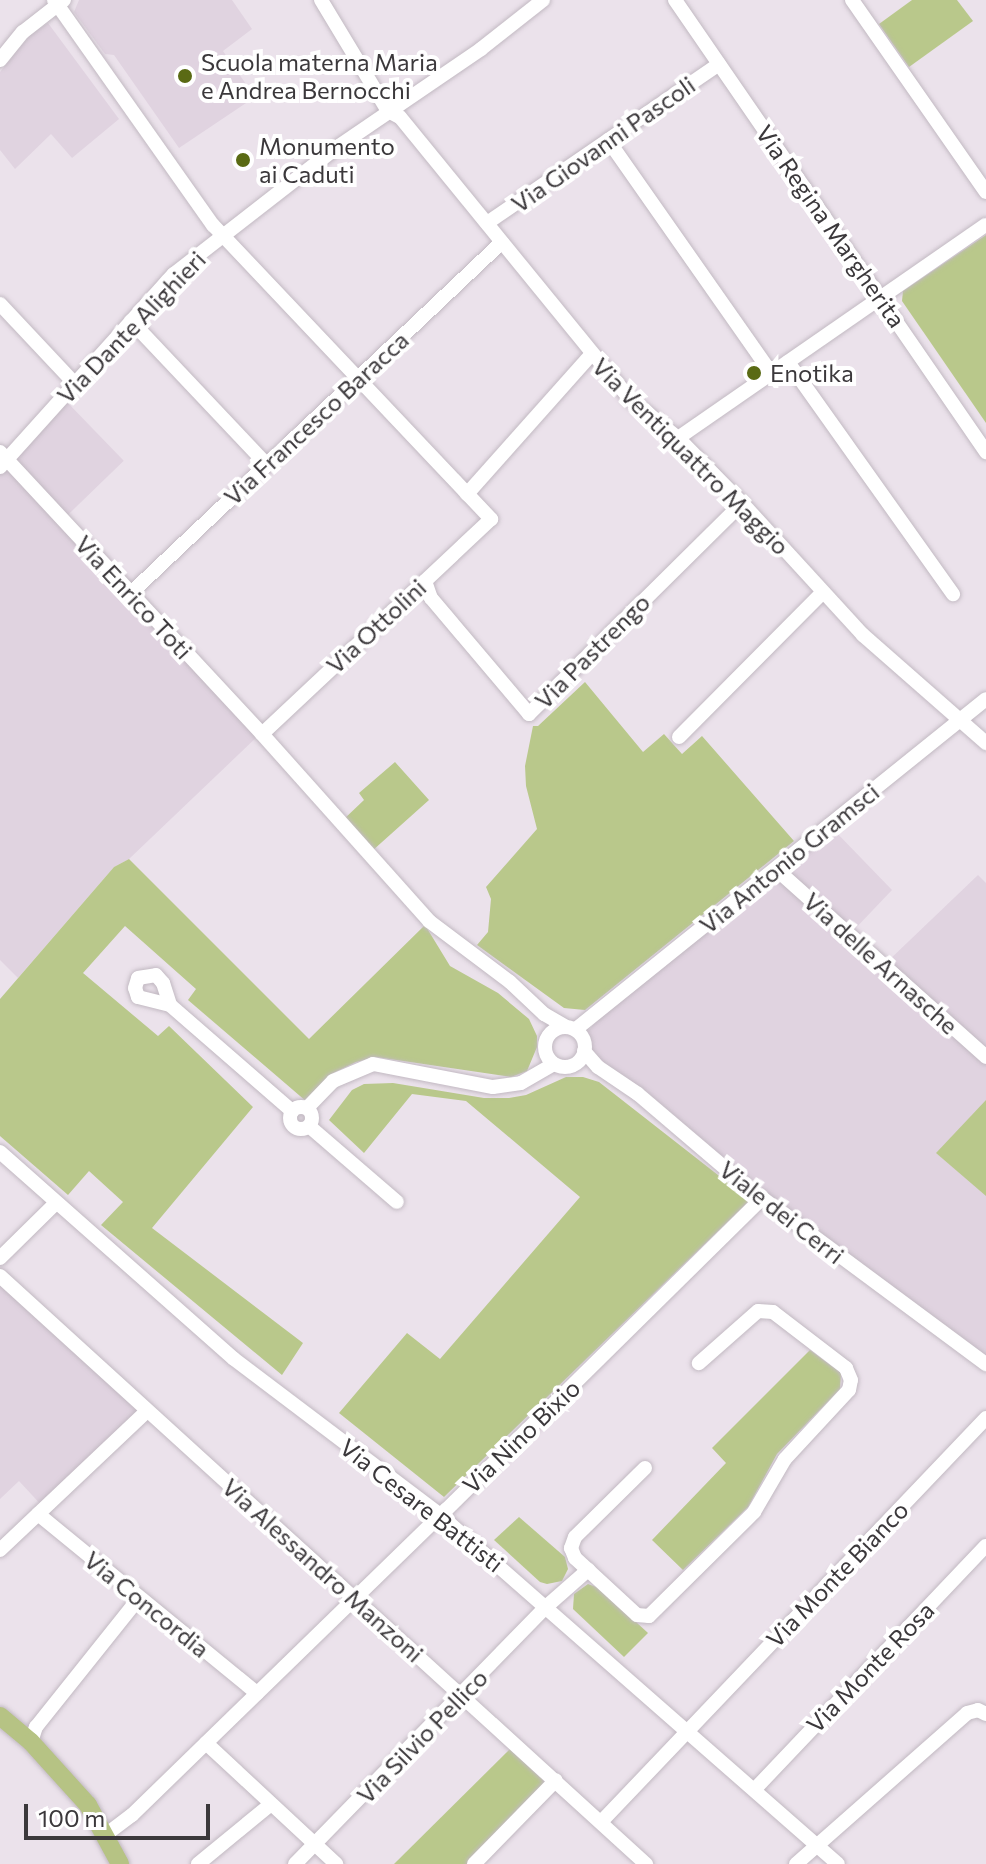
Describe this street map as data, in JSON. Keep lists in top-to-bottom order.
{
  "streets": {
    "street": [
      "Via Giovanni Pascoli",
      "Via Regina Margherita",
      "Via Dante Alighieri",
      "Via Francesco Baracca",
      "Via Ventiquattro Maggio",
      "Via Enrico Toti",
      "Via Ottolini",
      "Via Pastrengo",
      "Via Antonio Gramsci",
      "Via delle Arnasche",
      "Viale dei Cerri",
      "Via Nino Bixio",
      "Via Cesare Battisti",
      "Via Alessandro Manzoni",
      "Via Monte Bianco",
      "Via Concordia",
      "Via Monte Rosa",
      "Via Silvio Pellico"
    ]
  },
  "crossings": [
    ["Via Giovanni Pascoli", "Via Regina Margherita"],
    ["Via Giovanni Pascoli", "Via Ventiquattro Maggio"],
    ["Via Dante Alighieri", "Via Ventiquattro Maggio"],
    ["Via Dante Alighieri", "Via Enrico Toti"],
    ["Via Francesco Baracca", "Via Ventiquattro Maggio"],
    ["Via Francesco Baracca", "Via Enrico Toti"],
    ["Via Ventiquattro Maggio", "Via Pastrengo"],
    ["Via Ventiquattro Maggio", "Via Antonio Gramsci"],
    ["Via Enrico Toti", "Via Ottolini"],
    ["Via Ottolini", "Via Pastrengo"],
    ["Via Antonio Gramsci", "Via delle Arnasche"],
    ["Via Antonio Gramsci", "Viale dei Cerri"],
    ["Viale dei Cerri", "Via Nino Bixio"],
    ["Via Nino Bixio", "Via Cesare Battisti"],
    ["Via Nino Bixio", "Via Alessandro Manzoni"],
    ["Via Nino Bixio", "Via Concordia"],
    ["Via Cesare Battisti", "Via Monte Bianco"],
    ["Via Cesare Battisti", "Via Monte Rosa"],
    ["Via Cesare Battisti", "Via Silvio Pellico"],
    ["Via Alessandro Manzoni", "Via Monte Bianco"],
    ["Via Alessandro Manzoni", "Via Silvio Pellico"]
  ],
  "places": ["Scuola materna Maria e Andrea Bernocchi", "Monumento ai Caduti", "Enotika"],
  "scale_bar": "100 m"
}
